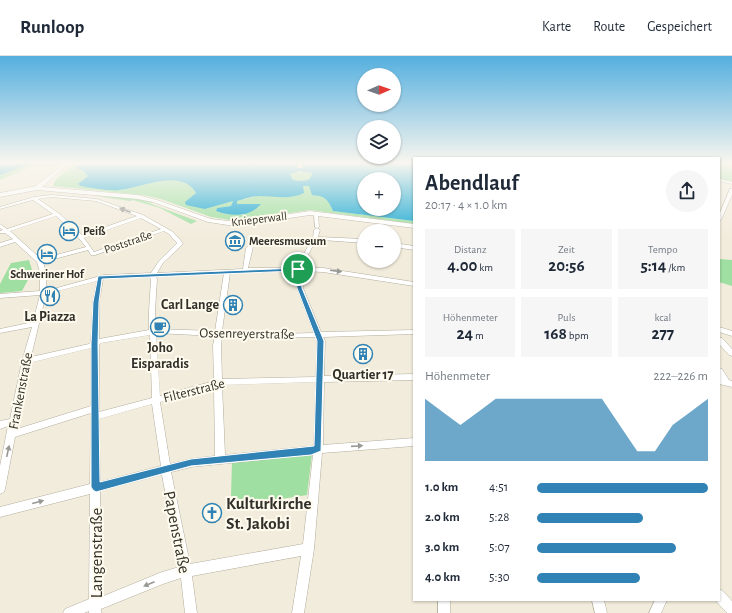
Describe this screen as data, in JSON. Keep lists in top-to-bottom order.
{
  "streets": {
    "street": [
      "Knieperwall",
      "Poststraße",
      "Ossenreyerstraße",
      "Frankenstraße",
      "Filterstraße",
      "Papenstraße",
      "Langenstraße"
    ]
  },
  "crossings": [
    ["Ossenreyerstraße", "Frankenstraße"],
    ["Ossenreyerstraße", "Papenstraße"],
    ["Ossenreyerstraße", "Langenstraße"],
    ["Frankenstraße", "Filterstraße"],
    ["Filterstraße", "Papenstraße"],
    ["Filterstraße", "Langenstraße"]
  ],
  "places": {
    "hotel": ["Peiß", "Schweriner Hof"],
    "museum": ["Meeresmuseum"],
    "restaurant": ["La Piazza"],
    "building": ["Carl Lange", "Quartier 17"],
    "cafe": ["Joho Eisparadis"],
    "church": ["Kulturkirche St. Jakobi"]
  },
  "north": "right",
  "page": {
    "header": "Runloop",
    "nav": ["Karte", "Route", "Gespeichert"],
    "map_buttons": ["+", "−"],
    "heading": ["Abendlauf", "20:17 · 4 × 1.0 km"],
    "stats": [
      ["Distanz", "4.00 km"],
      ["Zeit", "20:56"],
      ["Tempo", "5:14 /km"],
      ["Höhenmeter", "24 m"],
      ["Puls", "168 bpm"],
      ["kcal", "277"]
    ],
    "chart": ["Höhenmeter", "222–226 m"],
    "list": [
      {
        "name": "1.0 km",
        "note": "4:51"
      },
      {
        "name": "2.0 km",
        "note": "5:28"
      },
      {
        "name": "3.0 km",
        "note": "5:07"
      },
      {
        "name": "4.0 km",
        "note": "5:30"
      }
    ]
  }
}
